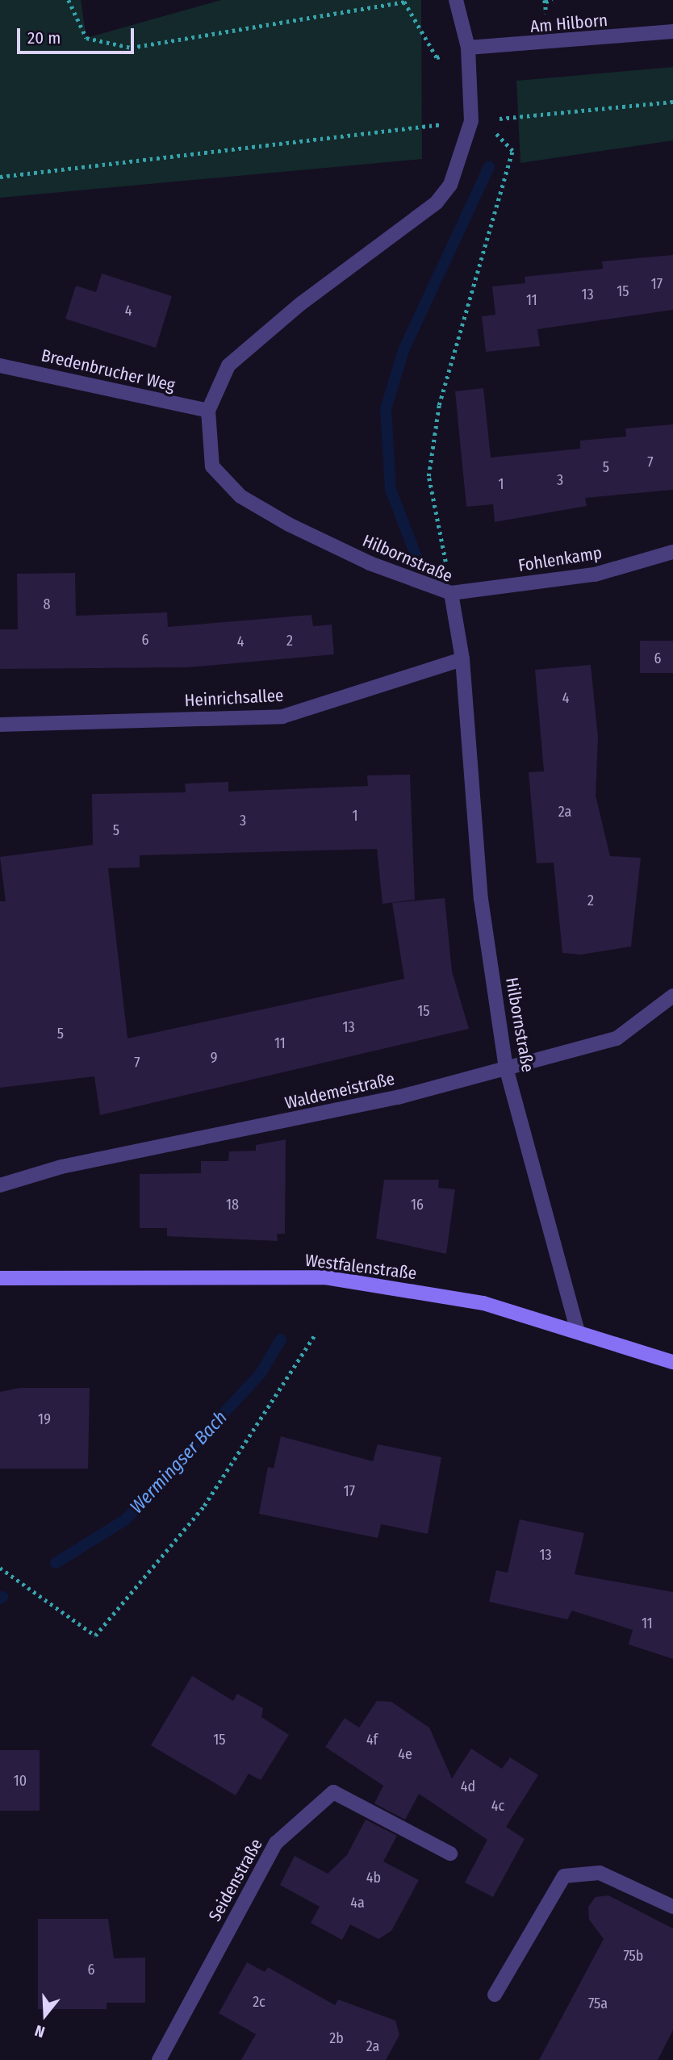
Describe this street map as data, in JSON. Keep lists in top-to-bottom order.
{
  "streets": {
    "main road": ["Westfalenstraße"],
    "street": [
      "Am Hilborn",
      "Bredenbrucher Weg",
      "Hilbornstraße",
      "Fohlenkamp",
      "Heinrichsallee",
      "Waldemeistraße",
      "Seidenstraße"
    ]
  },
  "crossings": [
    ["Am Hilborn", "Hilbornstraße"],
    ["Bredenbrucher Weg", "Hilbornstraße"],
    ["Hilbornstraße", "Fohlenkamp"],
    ["Hilbornstraße", "Heinrichsallee"],
    ["Hilbornstraße", "Waldemeistraße"],
    ["Hilbornstraße", "Westfalenstraße"]
  ],
  "water": ["Wermingser Bach"],
  "house_numbers": [
    "17",
    "15",
    "13",
    "11",
    "4",
    "7",
    "5",
    "3",
    "1",
    "8",
    "6",
    "2",
    "4",
    "6",
    "4",
    "2a",
    "1",
    "3",
    "5",
    "2",
    "15",
    "13",
    "5",
    "11",
    "9",
    "7",
    "18",
    "16",
    "19",
    "17",
    "13",
    "11",
    "15",
    "4f",
    "4e",
    "10",
    "4d",
    "4c",
    "4b",
    "4a",
    "75b",
    "6",
    "2c",
    "75a",
    "2b",
    "2a"
  ],
  "scale_bar": "20 m",
  "north": "bottom"
}
